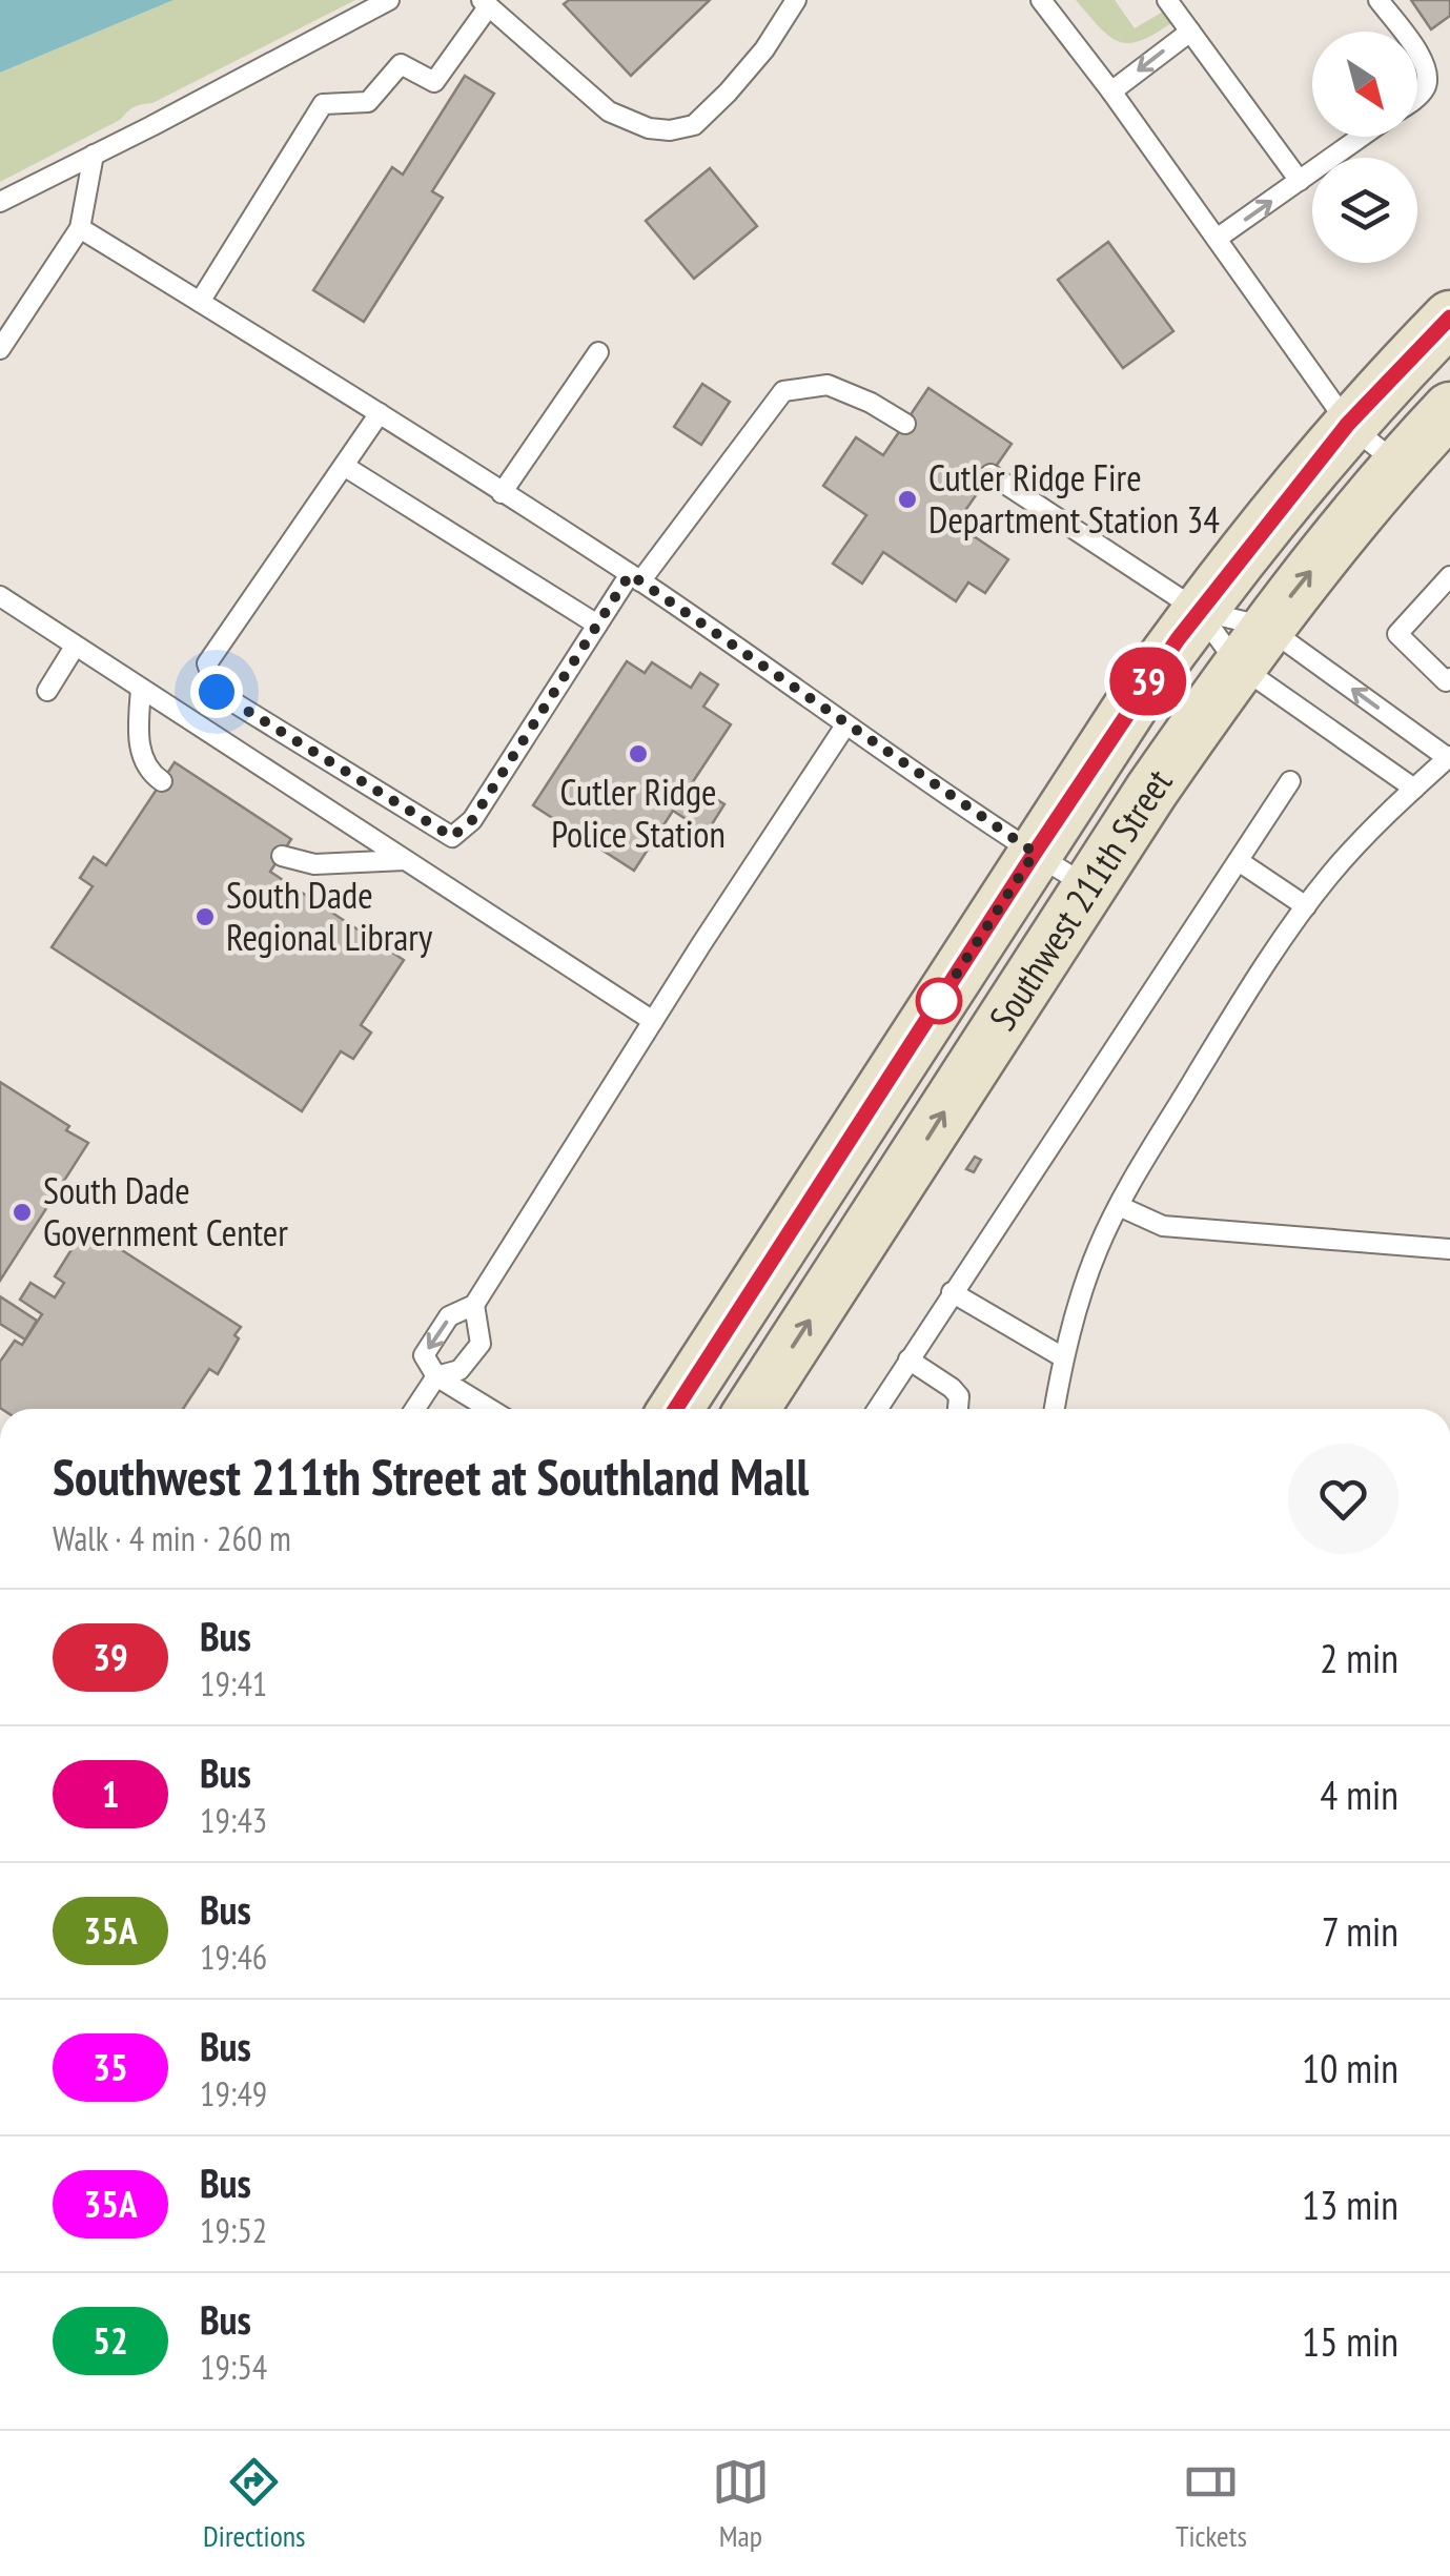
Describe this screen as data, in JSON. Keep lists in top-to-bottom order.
{
  "streets": {
    "main road": ["Southwest 211th Street"]
  },
  "places": [
    "Cutler Ridge Fire Department Station 34",
    "Cutler Ridge Police Station",
    "South Dade Regional Library",
    "South Dade Government Center"
  ],
  "lines": ["bus line 39"],
  "north": "bottom right",
  "page": {
    "on_map": "39",
    "heading": ["Southwest 211th Street at Southland Mall", "Walk · 4 min · 260 m"],
    "list": [
      {
        "mark": "39",
        "name": "Bus",
        "note": "19:41",
        "value": "2 min"
      },
      {
        "mark": "1",
        "name": "Bus",
        "note": "19:43",
        "value": "4 min"
      },
      {
        "mark": "35A",
        "name": "Bus",
        "note": "19:46",
        "value": "7 min"
      },
      {
        "mark": "35",
        "name": "Bus",
        "note": "19:49",
        "value": "10 min"
      },
      {
        "mark": "35A",
        "name": "Bus",
        "note": "19:52",
        "value": "13 min"
      },
      {
        "mark": "52",
        "name": "Bus",
        "note": "19:54",
        "value": "15 min"
      }
    ],
    "tabs": ["Directions", "Map", "Tickets"]
  }
}
